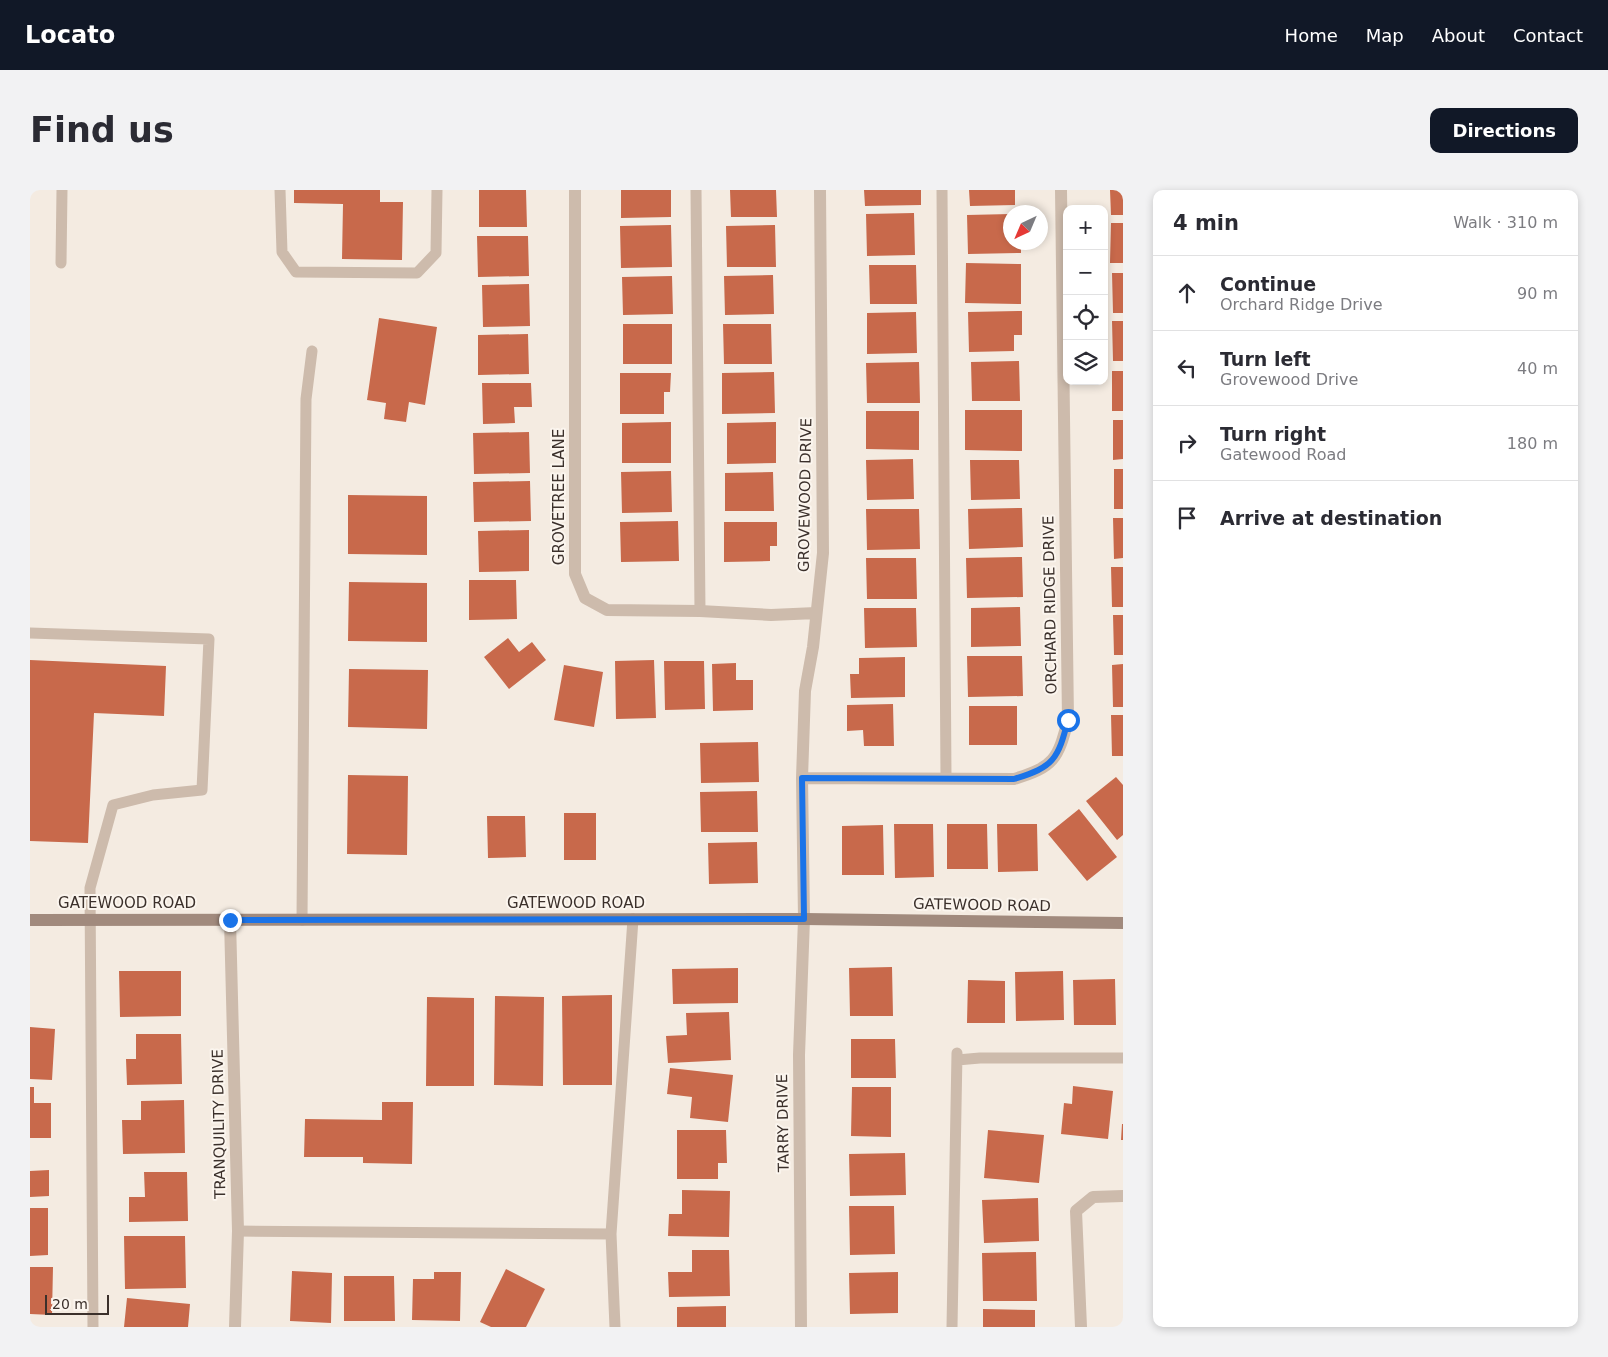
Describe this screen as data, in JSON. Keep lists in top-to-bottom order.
{
  "streets": {
    "street": [
      "GROVEWOOD DRIVE",
      "GROVETREE LANE",
      "ORCHARD RIDGE DRIVE",
      "GATEWOOD ROAD",
      "TARRY DRIVE",
      "TRANQUILITY DRIVE"
    ]
  },
  "crossings": [
    ["GROVEWOOD DRIVE", "GROVETREE LANE"],
    ["GROVEWOOD DRIVE", "ORCHARD RIDGE DRIVE"],
    ["GROVEWOOD DRIVE", "GATEWOOD ROAD"],
    ["GROVEWOOD DRIVE", "TARRY DRIVE"],
    ["GATEWOOD ROAD", "TARRY DRIVE"],
    ["GATEWOOD ROAD", "TRANQUILITY DRIVE"]
  ],
  "scale_bar": "20 m",
  "north": "bottom left",
  "page": {
    "header": "Locato",
    "nav": [
      "Home",
      "Map",
      "About",
      "Contact"
    ],
    "buttons": "Directions",
    "title": "Find us",
    "heading": ["4 min", "Walk · 310 m"],
    "map_buttons": ["+", "−"],
    "list": [
      ["Continue", "Orchard Ridge Drive", "90 m"],
      ["Turn left", "Grovewood Drive", "40 m"],
      ["Turn right", "Gatewood Road", "180 m"],
      "Arrive at destination"
    ],
    "scale": "20 m"
  }
}
